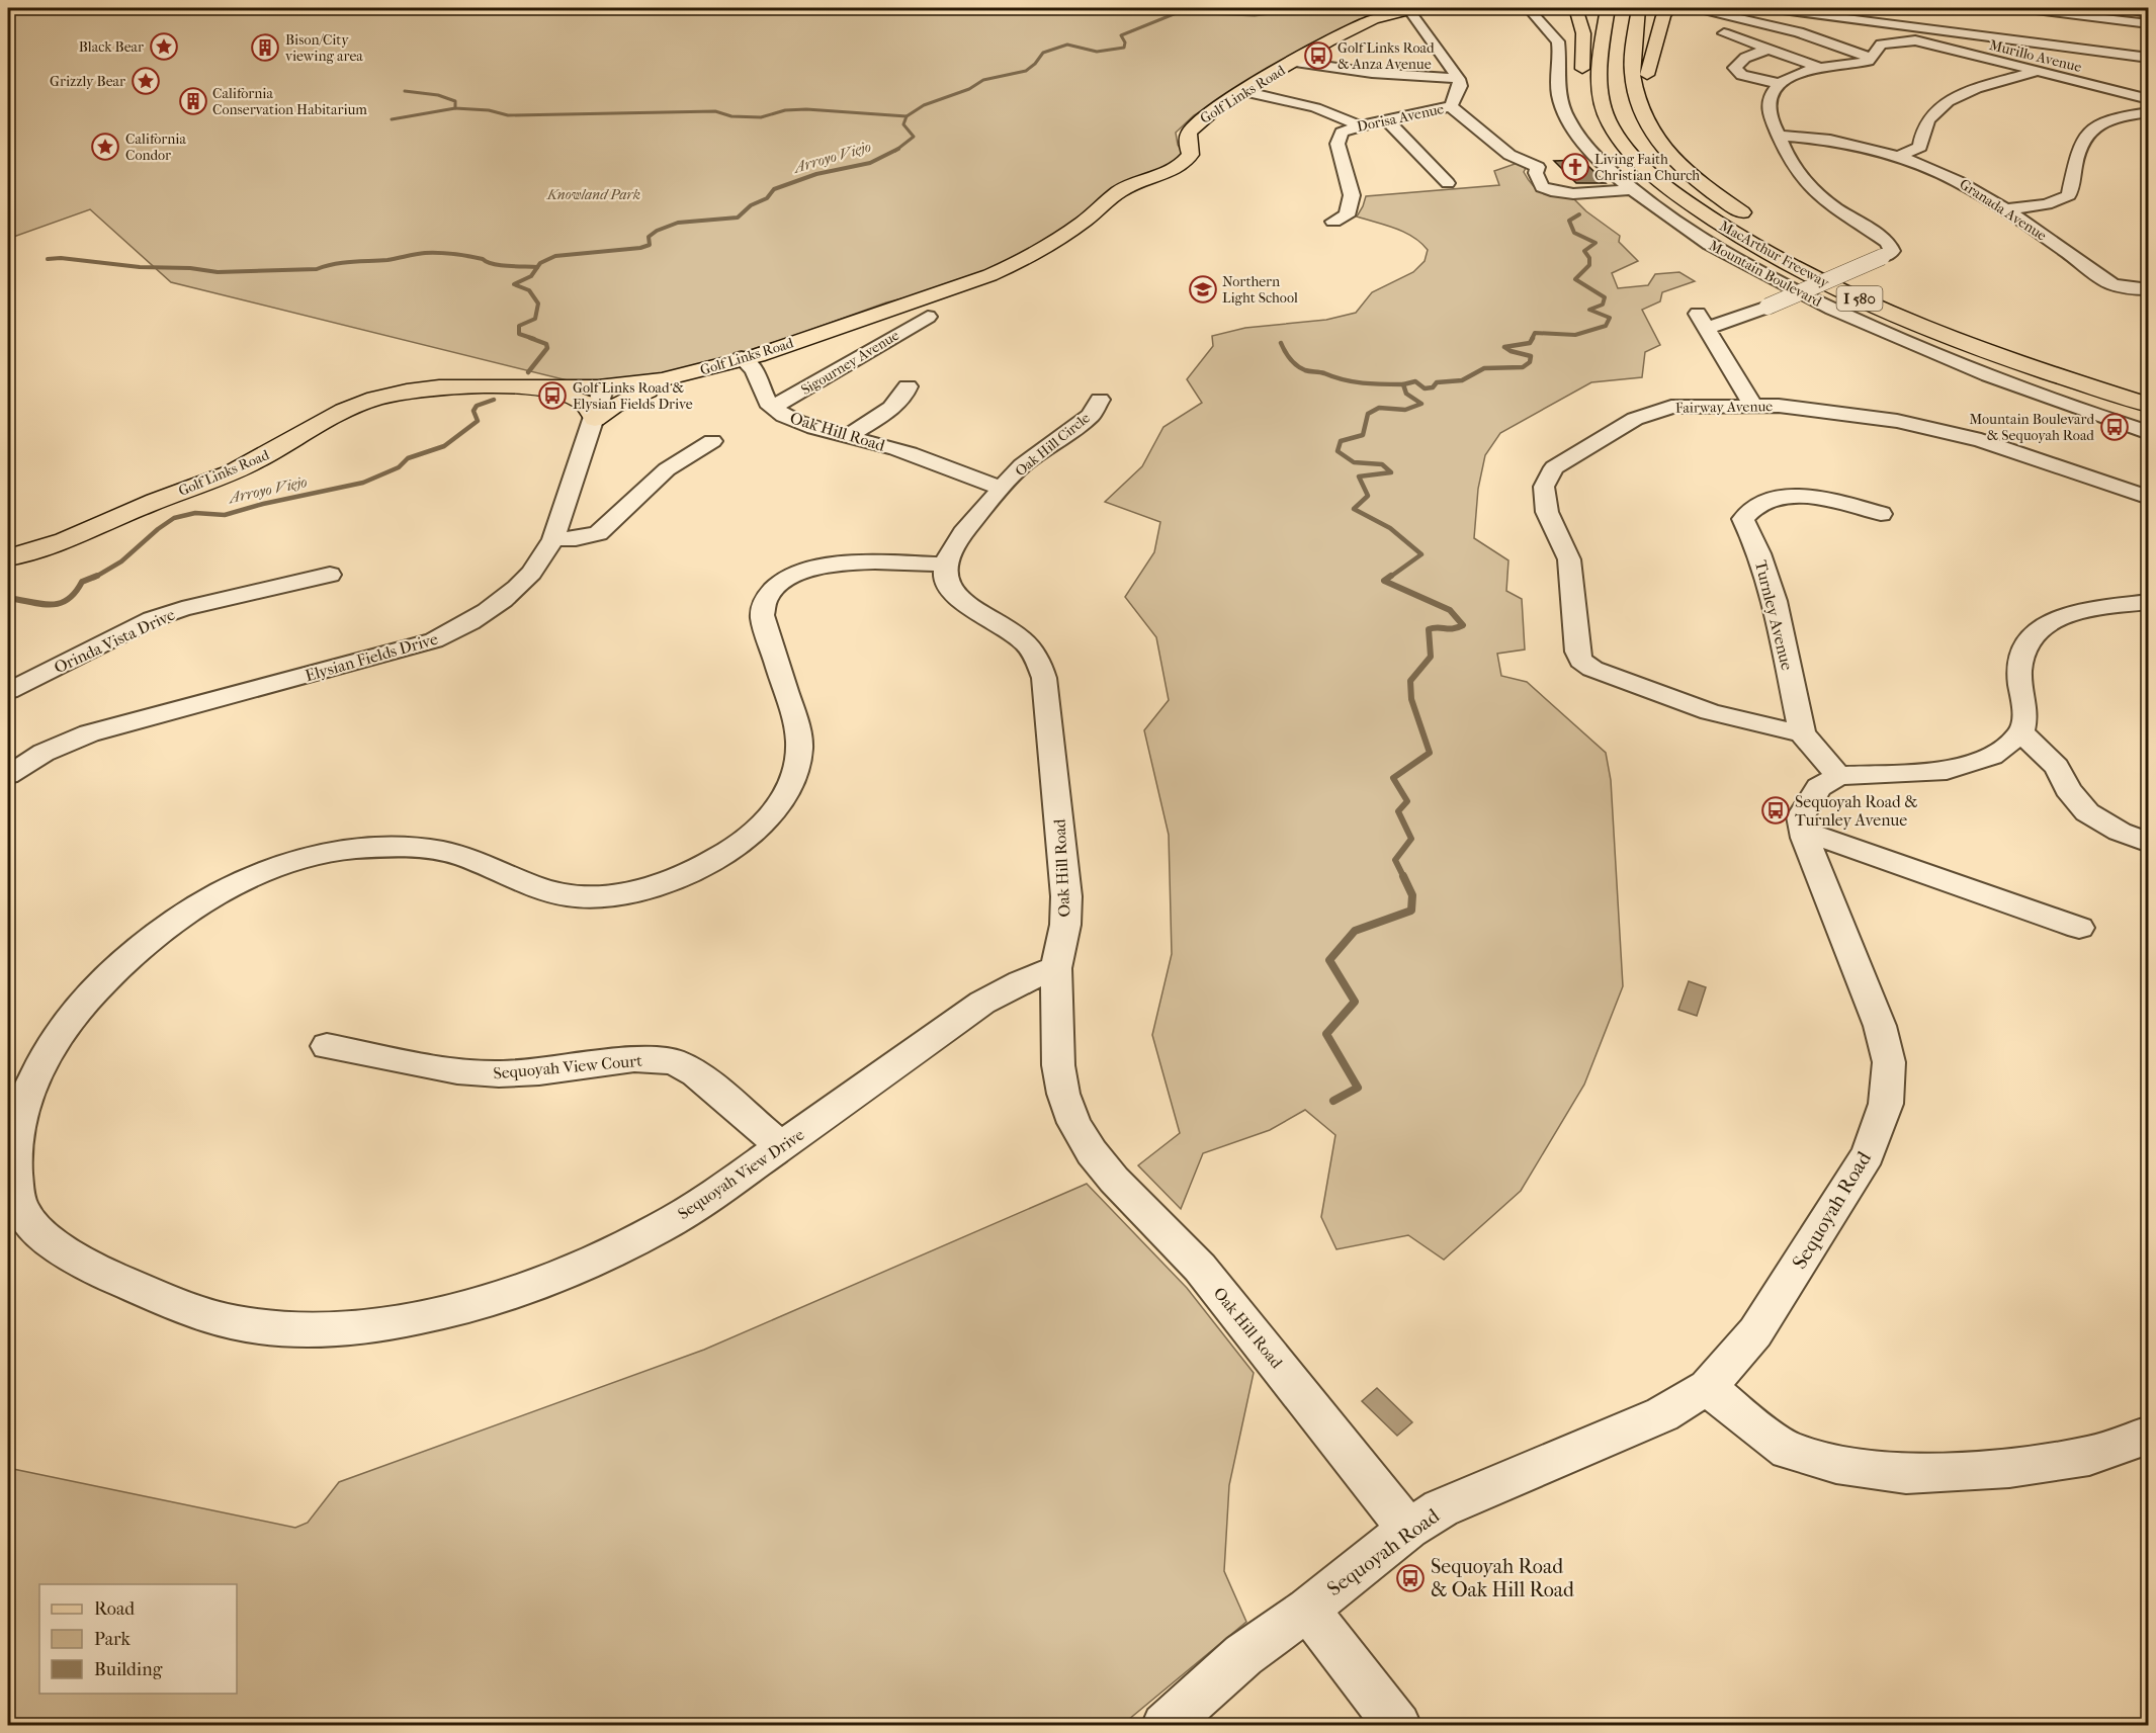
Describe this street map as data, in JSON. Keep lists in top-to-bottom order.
{
  "streets": {
    "main road": ["Golf Links Road", "MacArthur Freeway", "I 580"],
    "street": [
      "Murillo Avenue",
      "Dorisa Avenue",
      "Granada Avenue",
      "Mountain Boulevard",
      "Sigourney Avenue",
      "Fairway Avenue",
      "Oak Hill Road",
      "Oak Hill Circle",
      "Turnley Avenue",
      "Orinda Vista Drive",
      "Elysian Fields Drive",
      "Sequoyah View Court",
      "Sequoyah View Drive",
      "Sequoyah Road"
    ]
  },
  "crossings": [
    ["Golf Links Road", "Oak Hill Road"],
    ["Golf Links Road", "Elysian Fields Drive"],
    ["Sigourney Avenue", "Oak Hill Road"],
    ["Fairway Avenue", "Turnley Avenue"],
    ["Oak Hill Road", "Oak Hill Circle"],
    ["Oak Hill Road", "Sequoyah View Drive"],
    ["Oak Hill Road", "Sequoyah Road"],
    ["Sequoyah View Court", "Sequoyah View Drive"]
  ],
  "water": ["Arroyo Viejo"],
  "parks": ["Knowland Park"],
  "places": {
    "place": ["Black Bear", "Grizzly Bear", "California Condor"],
    "building": ["Bison/City viewing area", "California Conservation Habitarium"],
    "bus stop": [
      "Golf Links Road & Anza Avenue",
      "Golf Links Road & Elysian Fields Drive",
      "Mountain Boulevard & Sequoyah Road",
      "Sequoyah Road & Turnley Avenue",
      "Sequoyah Road & Oak Hill Road"
    ],
    "church": ["Living Faith Christian Church"],
    "school or university": ["Northern Light School"]
  },
  "legend": ["Road", "Park", "Building"]
}
